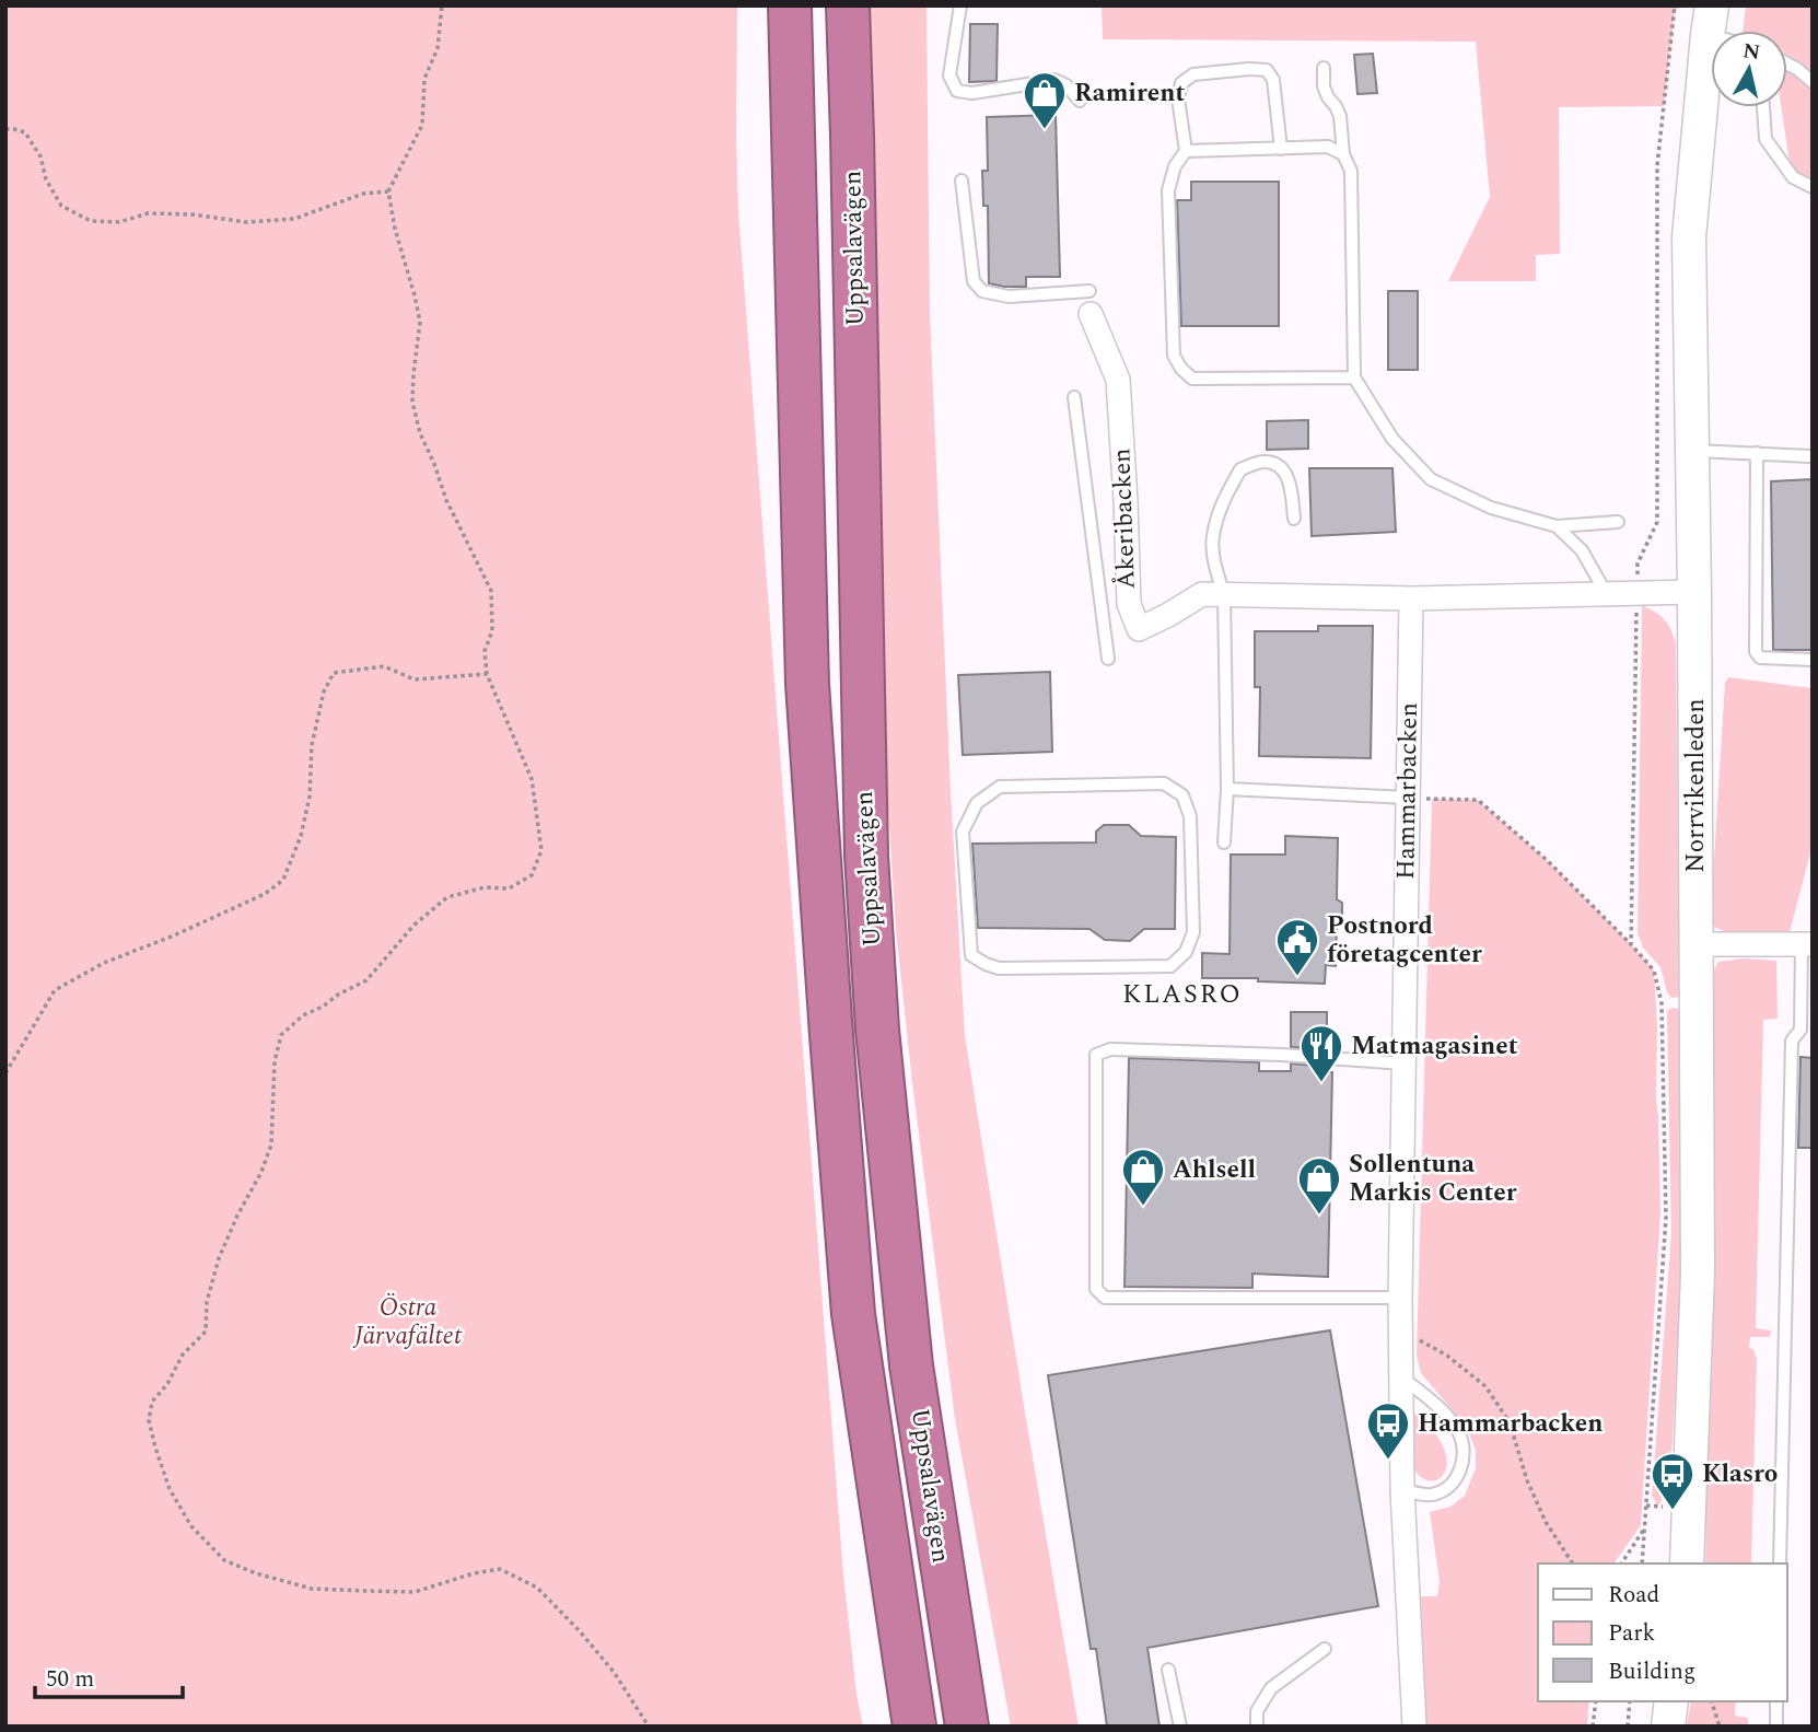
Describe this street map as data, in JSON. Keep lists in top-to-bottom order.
{
  "streets": {
    "highway": ["Uppsalavägen"],
    "main road": ["Norrvikenleden"],
    "street": ["Åkeribacken", "Hammarbacken"]
  },
  "crossings": [
    ["Åkeribacken", "Hammarbacken"]
  ],
  "districts": ["KLASRO"],
  "parks": ["Östra Järvafältet"],
  "places": {
    "shop": ["Ramirent", "Ahlsell", "Sollentuna Markis Center"],
    "public building": ["Postnord företagcenter"],
    "restaurant": ["Matmagasinet"],
    "bus stop": ["Hammarbacken", "Klasro"]
  },
  "legend": ["Road", "Park", "Building"],
  "scale_bar": "50 m",
  "north": "top"
}
